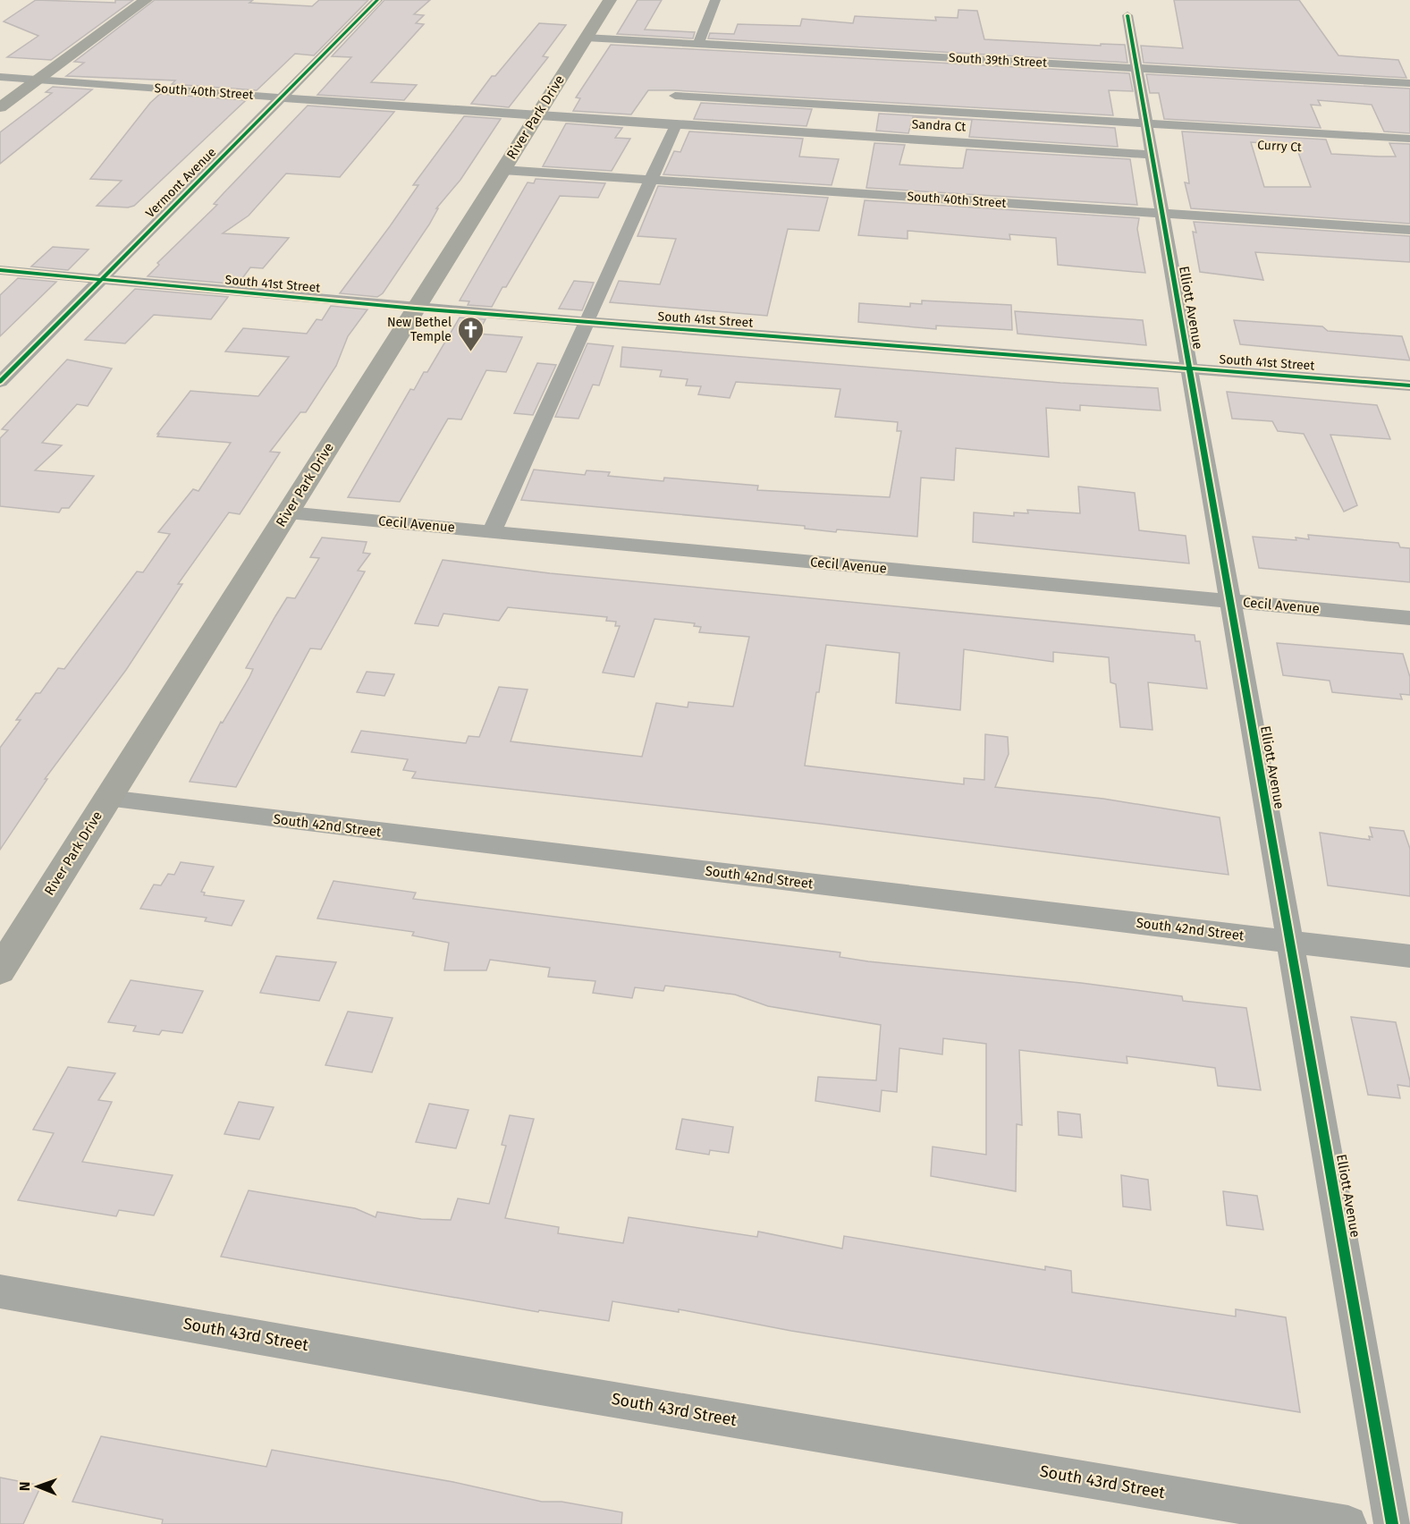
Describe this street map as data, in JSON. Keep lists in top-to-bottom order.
{
  "streets": {
    "street": [
      "South 39th Street",
      "South 40th Street",
      "River Park Drive",
      "Vermont Avenue",
      "South 41st Street",
      "Elliott Avenue",
      "Cecil Avenue",
      "South 42nd Street",
      "South 43rd Street"
    ]
  },
  "crossings": [
    ["South 39th Street", "River Park Drive"],
    ["South 39th Street", "Elliott Avenue"],
    ["South 40th Street", "River Park Drive"],
    ["South 40th Street", "Vermont Avenue"],
    ["South 40th Street", "Elliott Avenue"],
    ["River Park Drive", "South 41st Street"],
    ["River Park Drive", "Cecil Avenue"],
    ["River Park Drive", "South 42nd Street"],
    ["Vermont Avenue", "South 41st Street"],
    ["South 41st Street", "Elliott Avenue"],
    ["Elliott Avenue", "Cecil Avenue"],
    ["Elliott Avenue", "South 42nd Street"]
  ],
  "places": {
    "church": ["New Bethel Temple"]
  },
  "north": "left"
}
